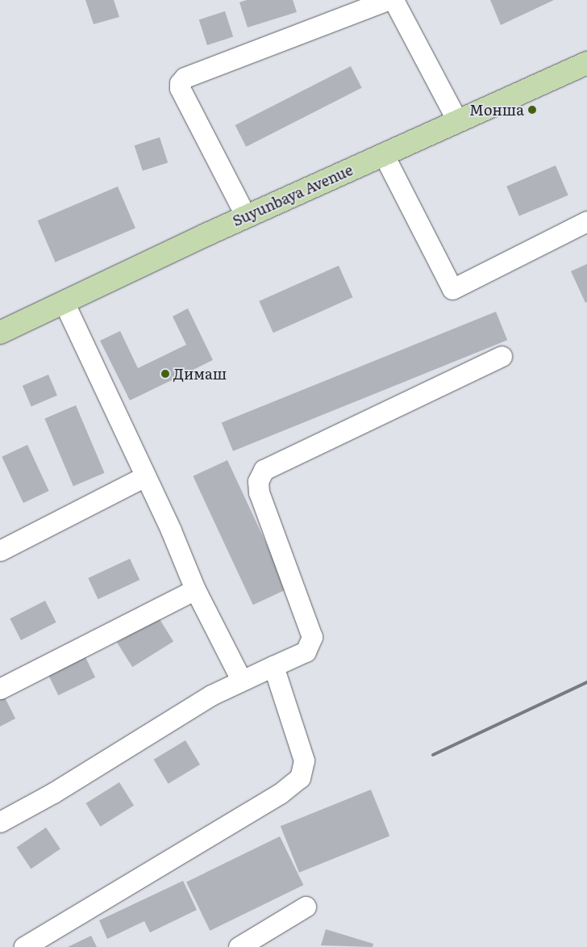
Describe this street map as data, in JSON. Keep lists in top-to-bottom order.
{
  "streets": {
    "main road": ["Suyunbaya Avenue"]
  },
  "places": ["Монша", "Димаш"]
}
